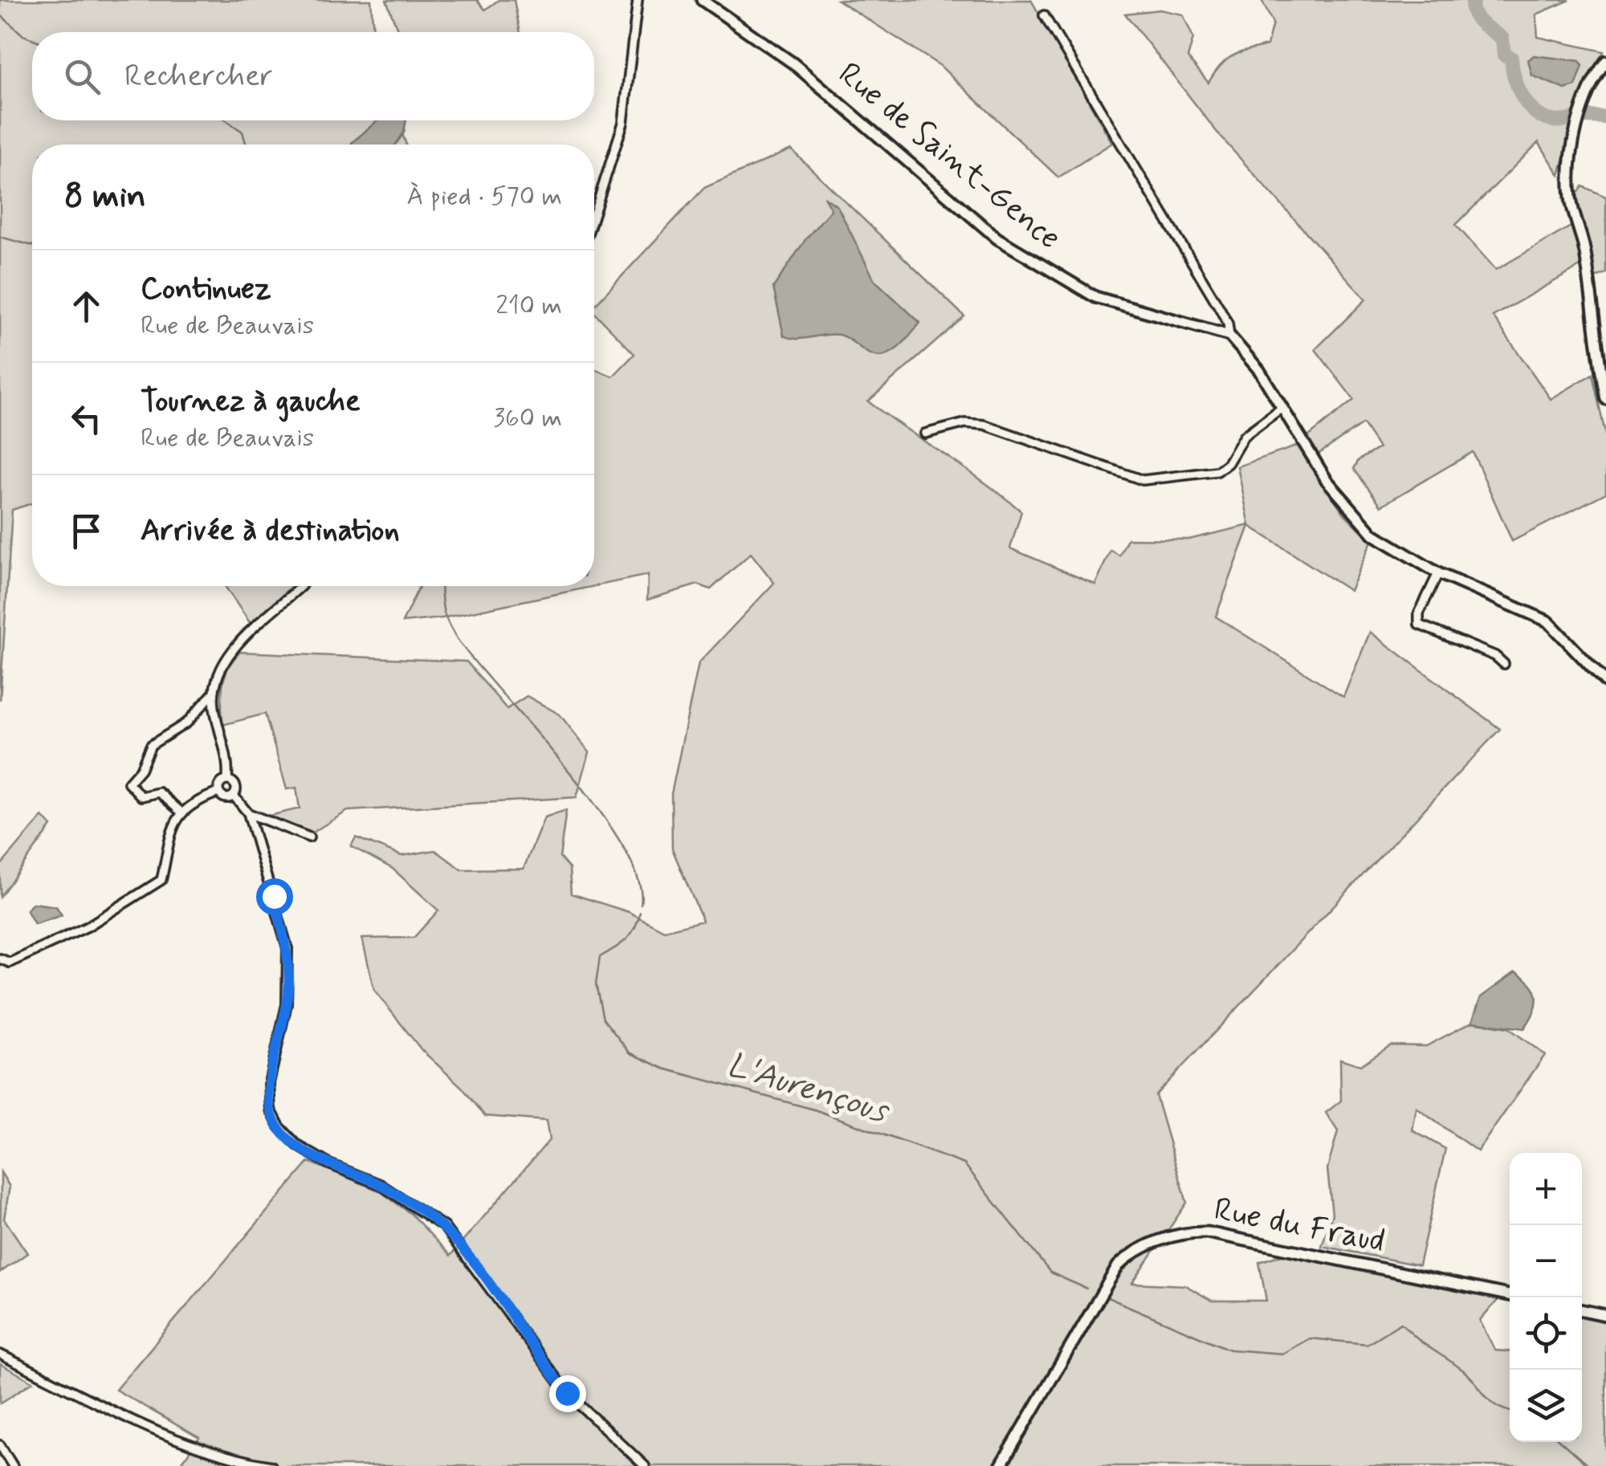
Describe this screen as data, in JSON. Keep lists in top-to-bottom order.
{
  "streets": {
    "street": ["Rue de Saint-Gence", "Rue du Fraud"]
  },
  "water": ["L'Aurençous"],
  "page": {
    "search": "Rechercher",
    "heading": ["8 min", "À pied · 570 m"],
    "list": [
      ["Continuez", "Rue de Beauvais", "210 m"],
      ["Tournez à gauche", "Rue de Beauvais", "360 m"],
      "Arrivée à destination"
    ],
    "map_buttons": ["+", "−"]
  }
}
